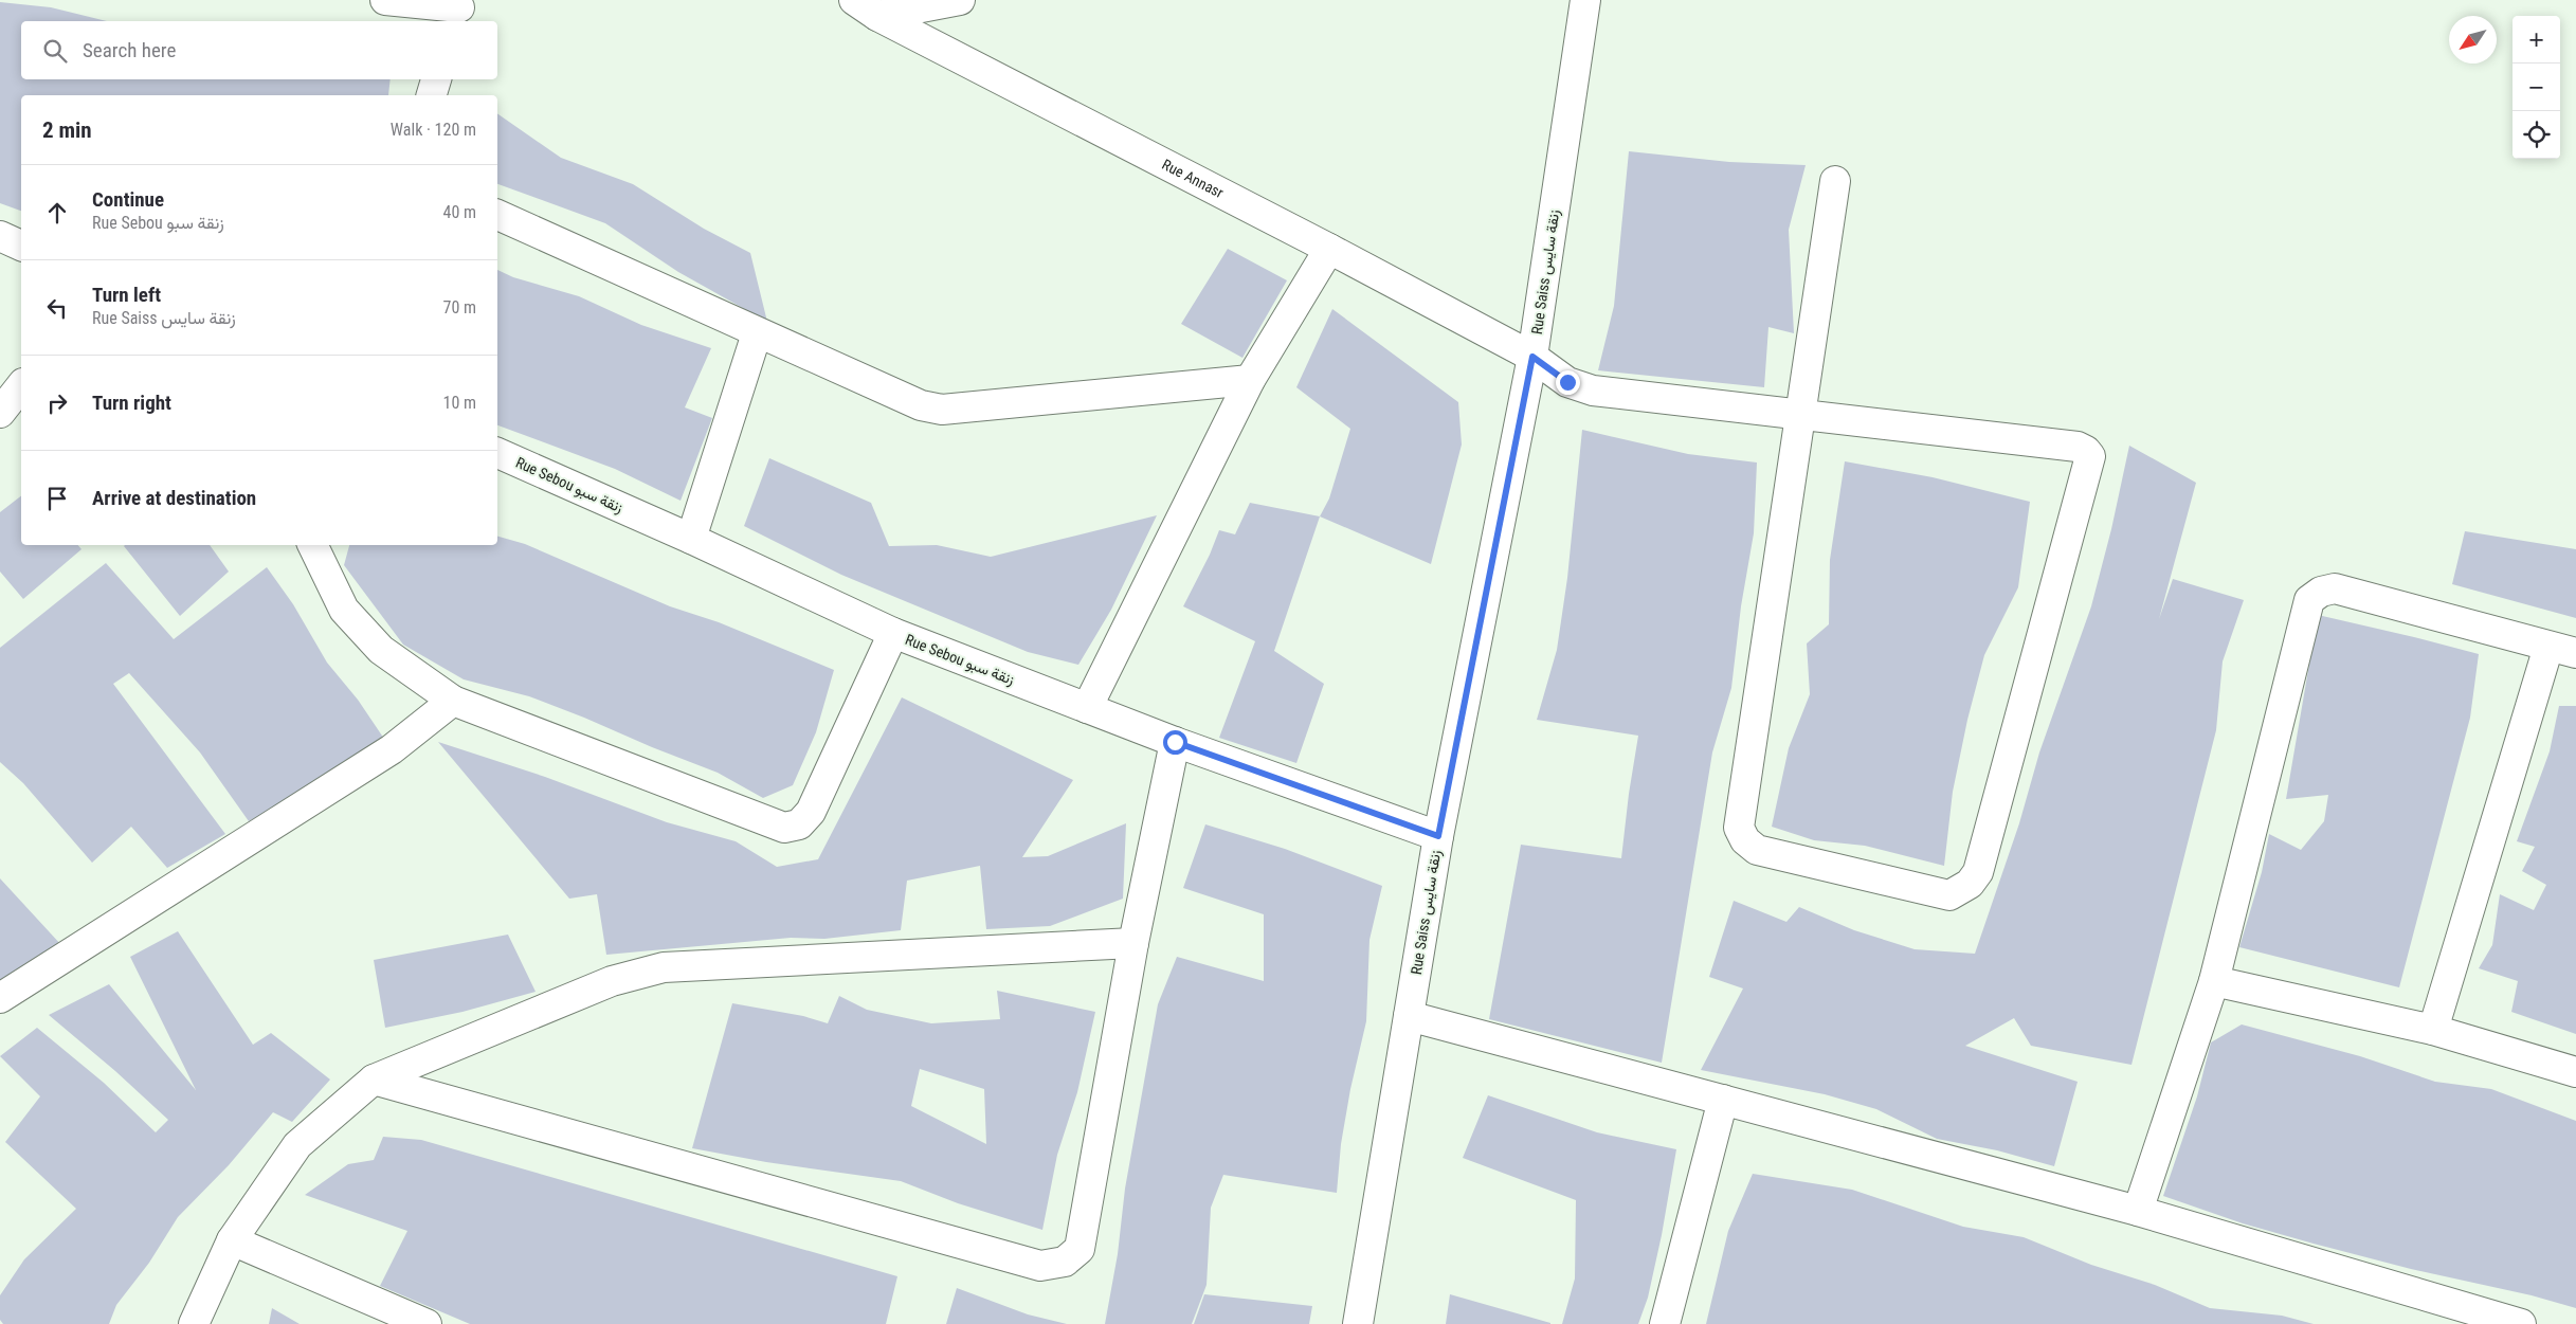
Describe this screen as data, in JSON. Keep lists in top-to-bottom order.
{
  "streets": {
    "street": ["Rue Annasr", "Rue Saiss زنقة سايس", "Rue Sebou زنقة سبو"]
  },
  "crossings": [
    ["Rue Annasr", "Rue Saiss زنقة سايس"],
    ["Rue Saiss زنقة سايس", "Rue Sebou زنقة سبو"]
  ],
  "north": "bottom left",
  "page": {
    "map_buttons": ["+", "−"],
    "search": "Search here",
    "heading": ["2 min", "Walk · 120 m"],
    "list": [
      ["Continue", "Rue Sebou زنقة سبو", "40 m"],
      ["Turn left", "Rue Saiss زنقة سايس", "70 m"],
      ["Turn right", "10 m"],
      "Arrive at destination"
    ]
  }
}
